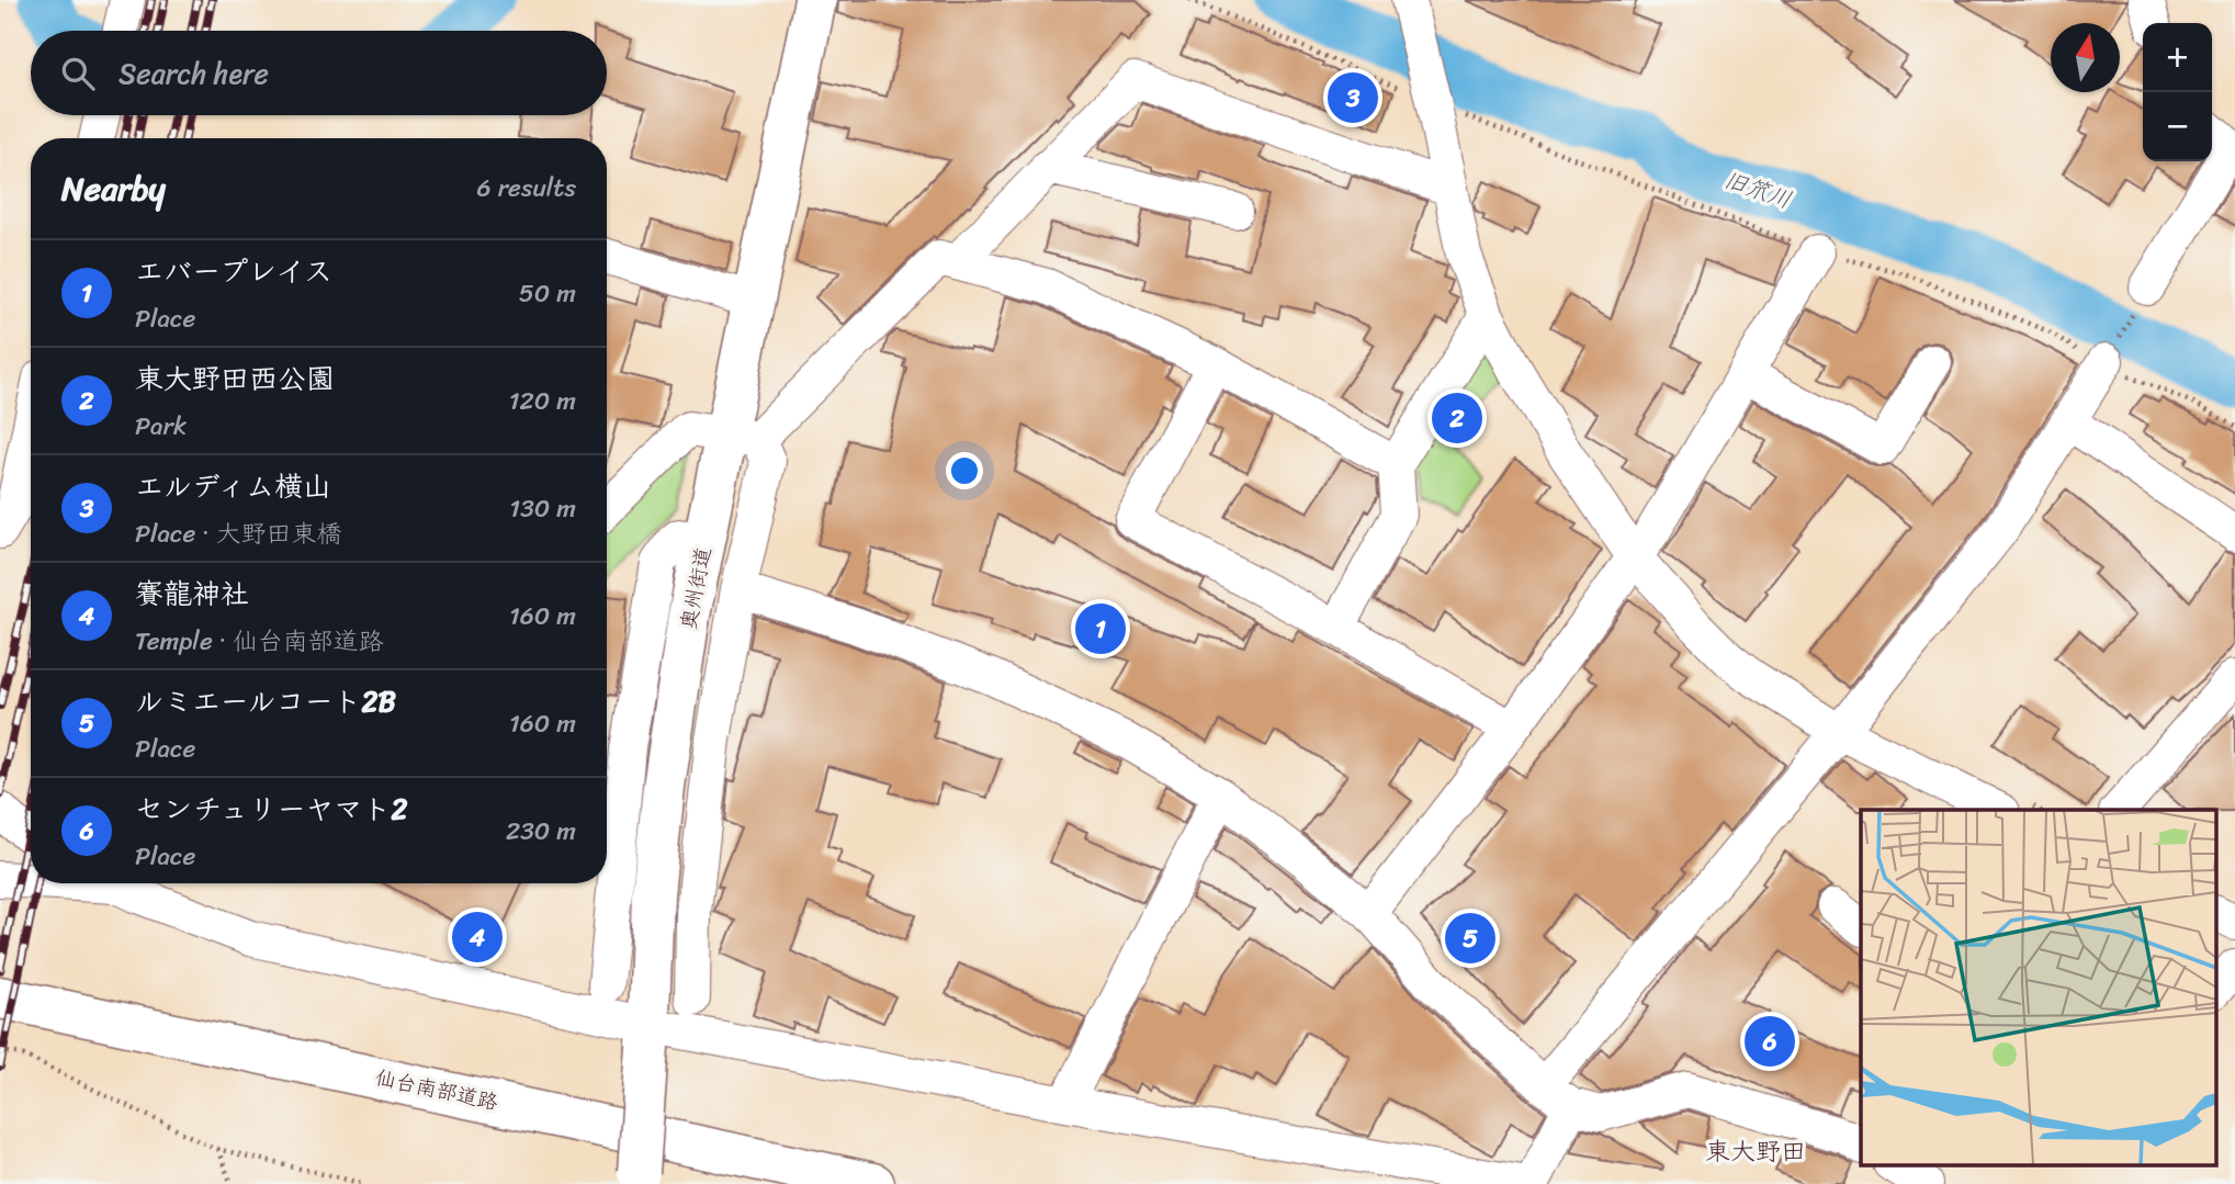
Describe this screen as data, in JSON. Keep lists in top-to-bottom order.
{
  "streets": {
    "main road": ["奥州街道", "仙台南部道路"]
  },
  "districts": ["東大野田"],
  "water": ["旧笊川"],
  "north": "top",
  "page": {
    "map_buttons": ["+", "−"],
    "search": "Search here",
    "pins": [
      "3",
      "2",
      "1",
      "4",
      "5",
      "6"
    ],
    "heading": ["Nearby", "6 results"],
    "list": [
      {
        "mark": "1",
        "name": "エバープレイス",
        "note": "Place",
        "value": "50 m"
      },
      {
        "mark": "2",
        "name": "東大野田西公園",
        "note": "Park",
        "value": "120 m"
      },
      {
        "mark": "3",
        "name": "エルディム横山",
        "note": "Place · 大野田東橋",
        "value": "130 m"
      },
      {
        "mark": "4",
        "name": "賽龍神社",
        "note": "Temple · 仙台南部道路",
        "value": "160 m"
      },
      {
        "mark": "5",
        "name": "ルミエールコート2B",
        "note": "Place",
        "value": "160 m"
      },
      {
        "mark": "6",
        "name": "センチュリーヤマト2",
        "note": "Place",
        "value": "230 m"
      }
    ]
  }
}
